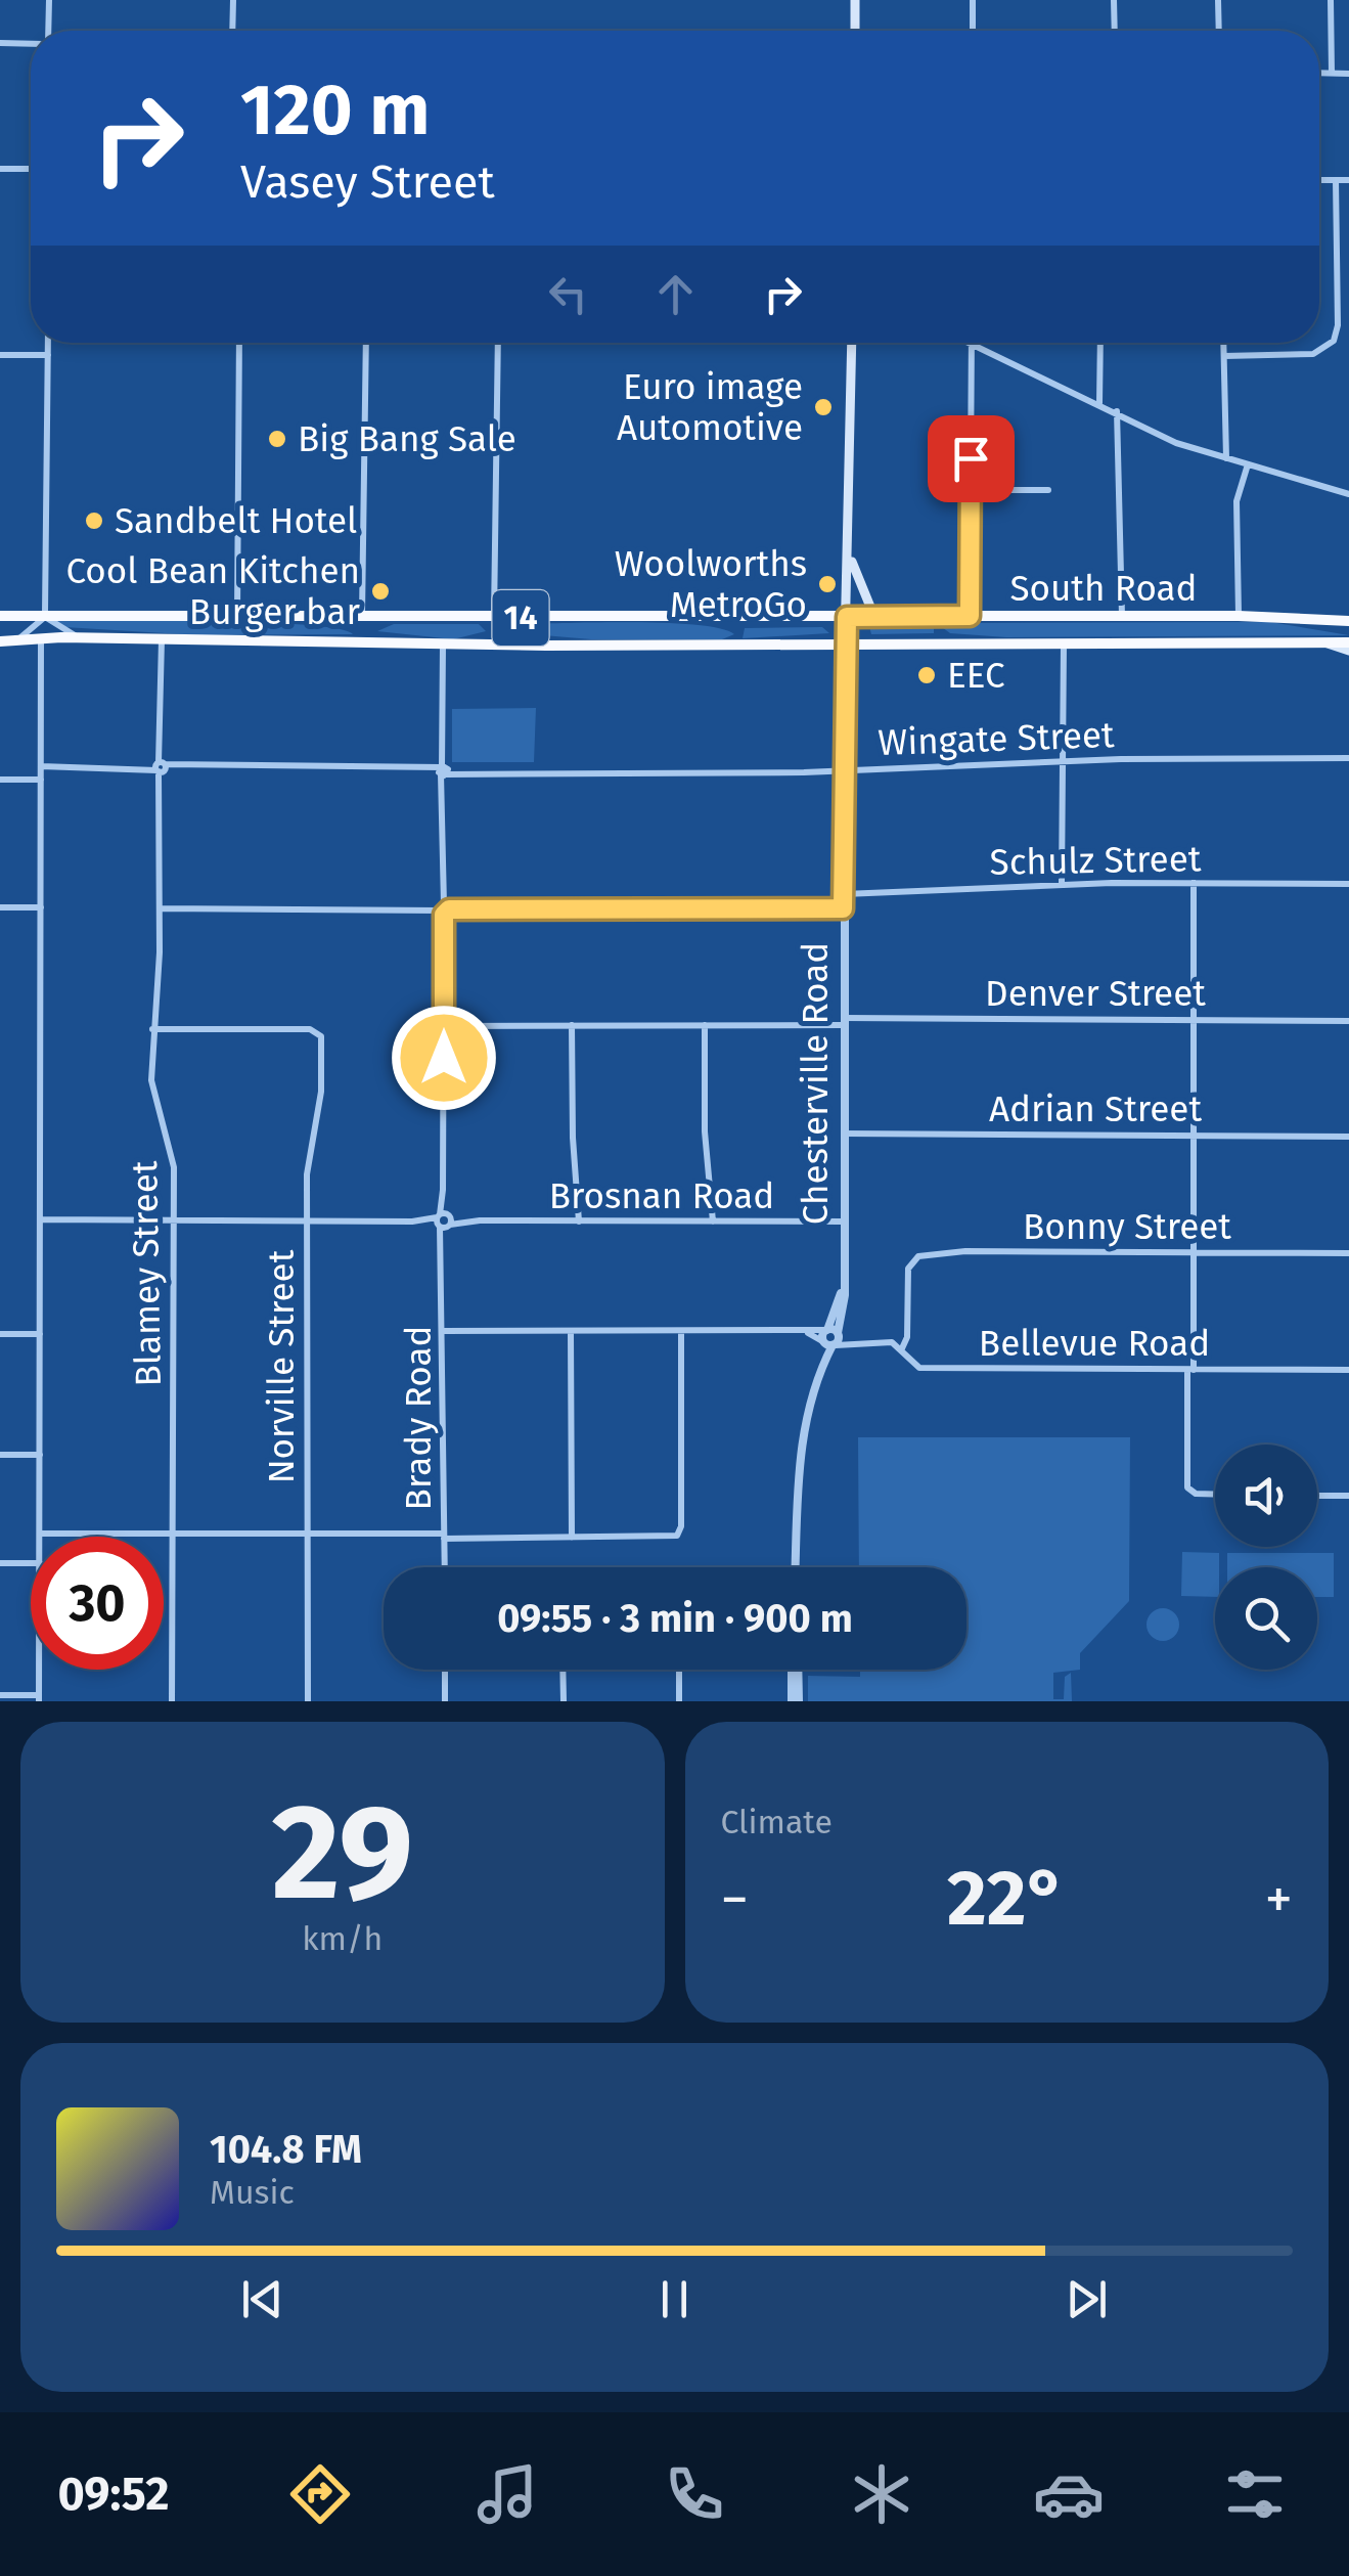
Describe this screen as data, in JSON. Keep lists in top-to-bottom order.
{
  "streets": {
    "highway": ["South Road", "14"],
    "main road": ["Chesterville Road"],
    "street": [
      "Wingate Street",
      "Schulz Street",
      "Denver Street",
      "Adrian Street",
      "Brosnan Road",
      "Bonny Street",
      "Blamey Street",
      "Bellevue Road",
      "Norville Street",
      "Brady Road"
    ]
  },
  "crossings": [
    ["South Road", "Chesterville Road"],
    ["South Road", "Blamey Street"],
    ["South Road", "Brady Road"],
    ["Wingate Street", "Chesterville Road"],
    ["Wingate Street", "Blamey Street"],
    ["Wingate Street", "Brady Road"],
    ["Schulz Street", "Chesterville Road"],
    ["Denver Street", "Chesterville Road"],
    ["Denver Street", "Brady Road"],
    ["Chesterville Road", "Adrian Street"],
    ["Chesterville Road", "Brosnan Road"],
    ["Chesterville Road", "Bellevue Road"],
    ["Brosnan Road", "Blamey Street"],
    ["Brosnan Road", "Norville Street"],
    ["Brosnan Road", "Brady Road"],
    ["Bonny Street", "Bellevue Road"],
    ["Blamey Street", "Norville Street"]
  ],
  "places": [
    "Euro image Automotive",
    "Big Bang Sale",
    "Sandbelt Hotel",
    "Woolworths MetroGo",
    "Cool Bean Kitchen Burger bar",
    "EEC"
  ],
  "page": {
    "turn": ["120 m", "Vasey Street"],
    "limit": "30",
    "trip": "09:55 · 3 min · 900 m",
    "tile": [
      ["29", "km/h"],
      "Climate"
    ],
    "heat": ["−", "22°", "+"],
    "song": ["104.8 FM", "Music"],
    "tabs": "09:52"
  }
}
